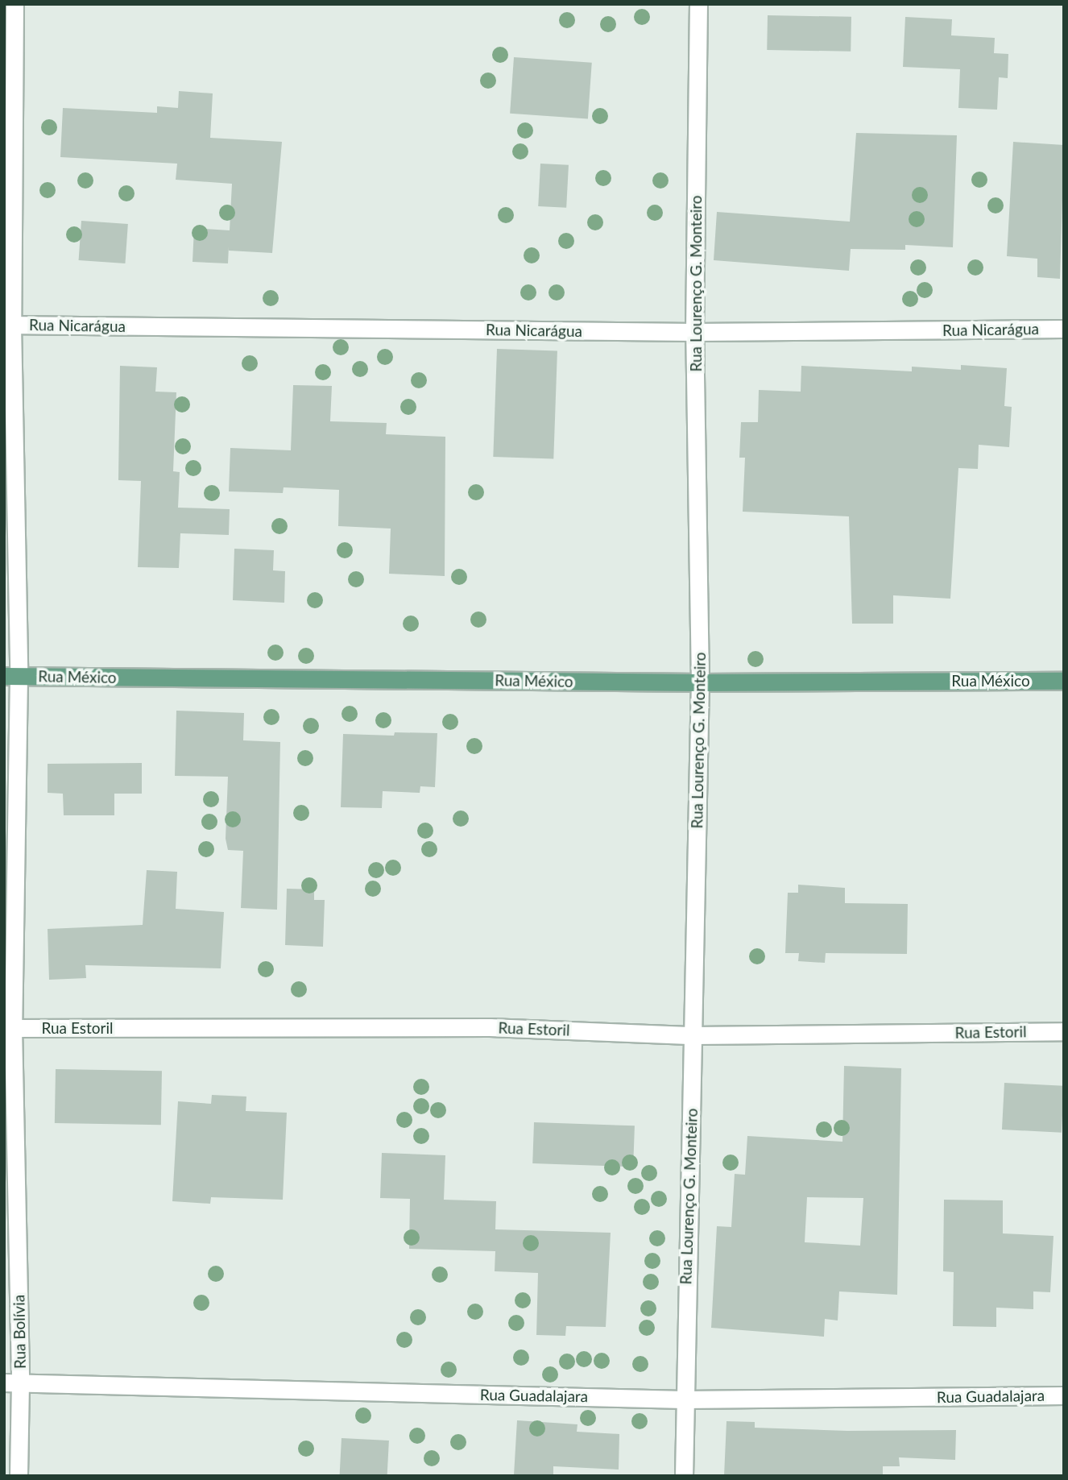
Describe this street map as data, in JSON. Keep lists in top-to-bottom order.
{
  "streets": {
    "main road": ["Rua México"],
    "street": [
      "Rua Lourenço G. Monteiro",
      "Rua Nicarágua",
      "Rua Estoril",
      "Rua Bolívia",
      "Rua Guadalajara"
    ]
  },
  "crossings": [
    ["Rua Lourenço G. Monteiro", "Rua Nicarágua"],
    ["Rua Lourenço G. Monteiro", "Rua México"],
    ["Rua Lourenço G. Monteiro", "Rua Estoril"],
    ["Rua Lourenço G. Monteiro", "Rua Guadalajara"],
    ["Rua Nicarágua", "Rua Bolívia"],
    ["Rua México", "Rua Bolívia"],
    ["Rua Estoril", "Rua Bolívia"],
    ["Rua Bolívia", "Rua Guadalajara"]
  ]
}
